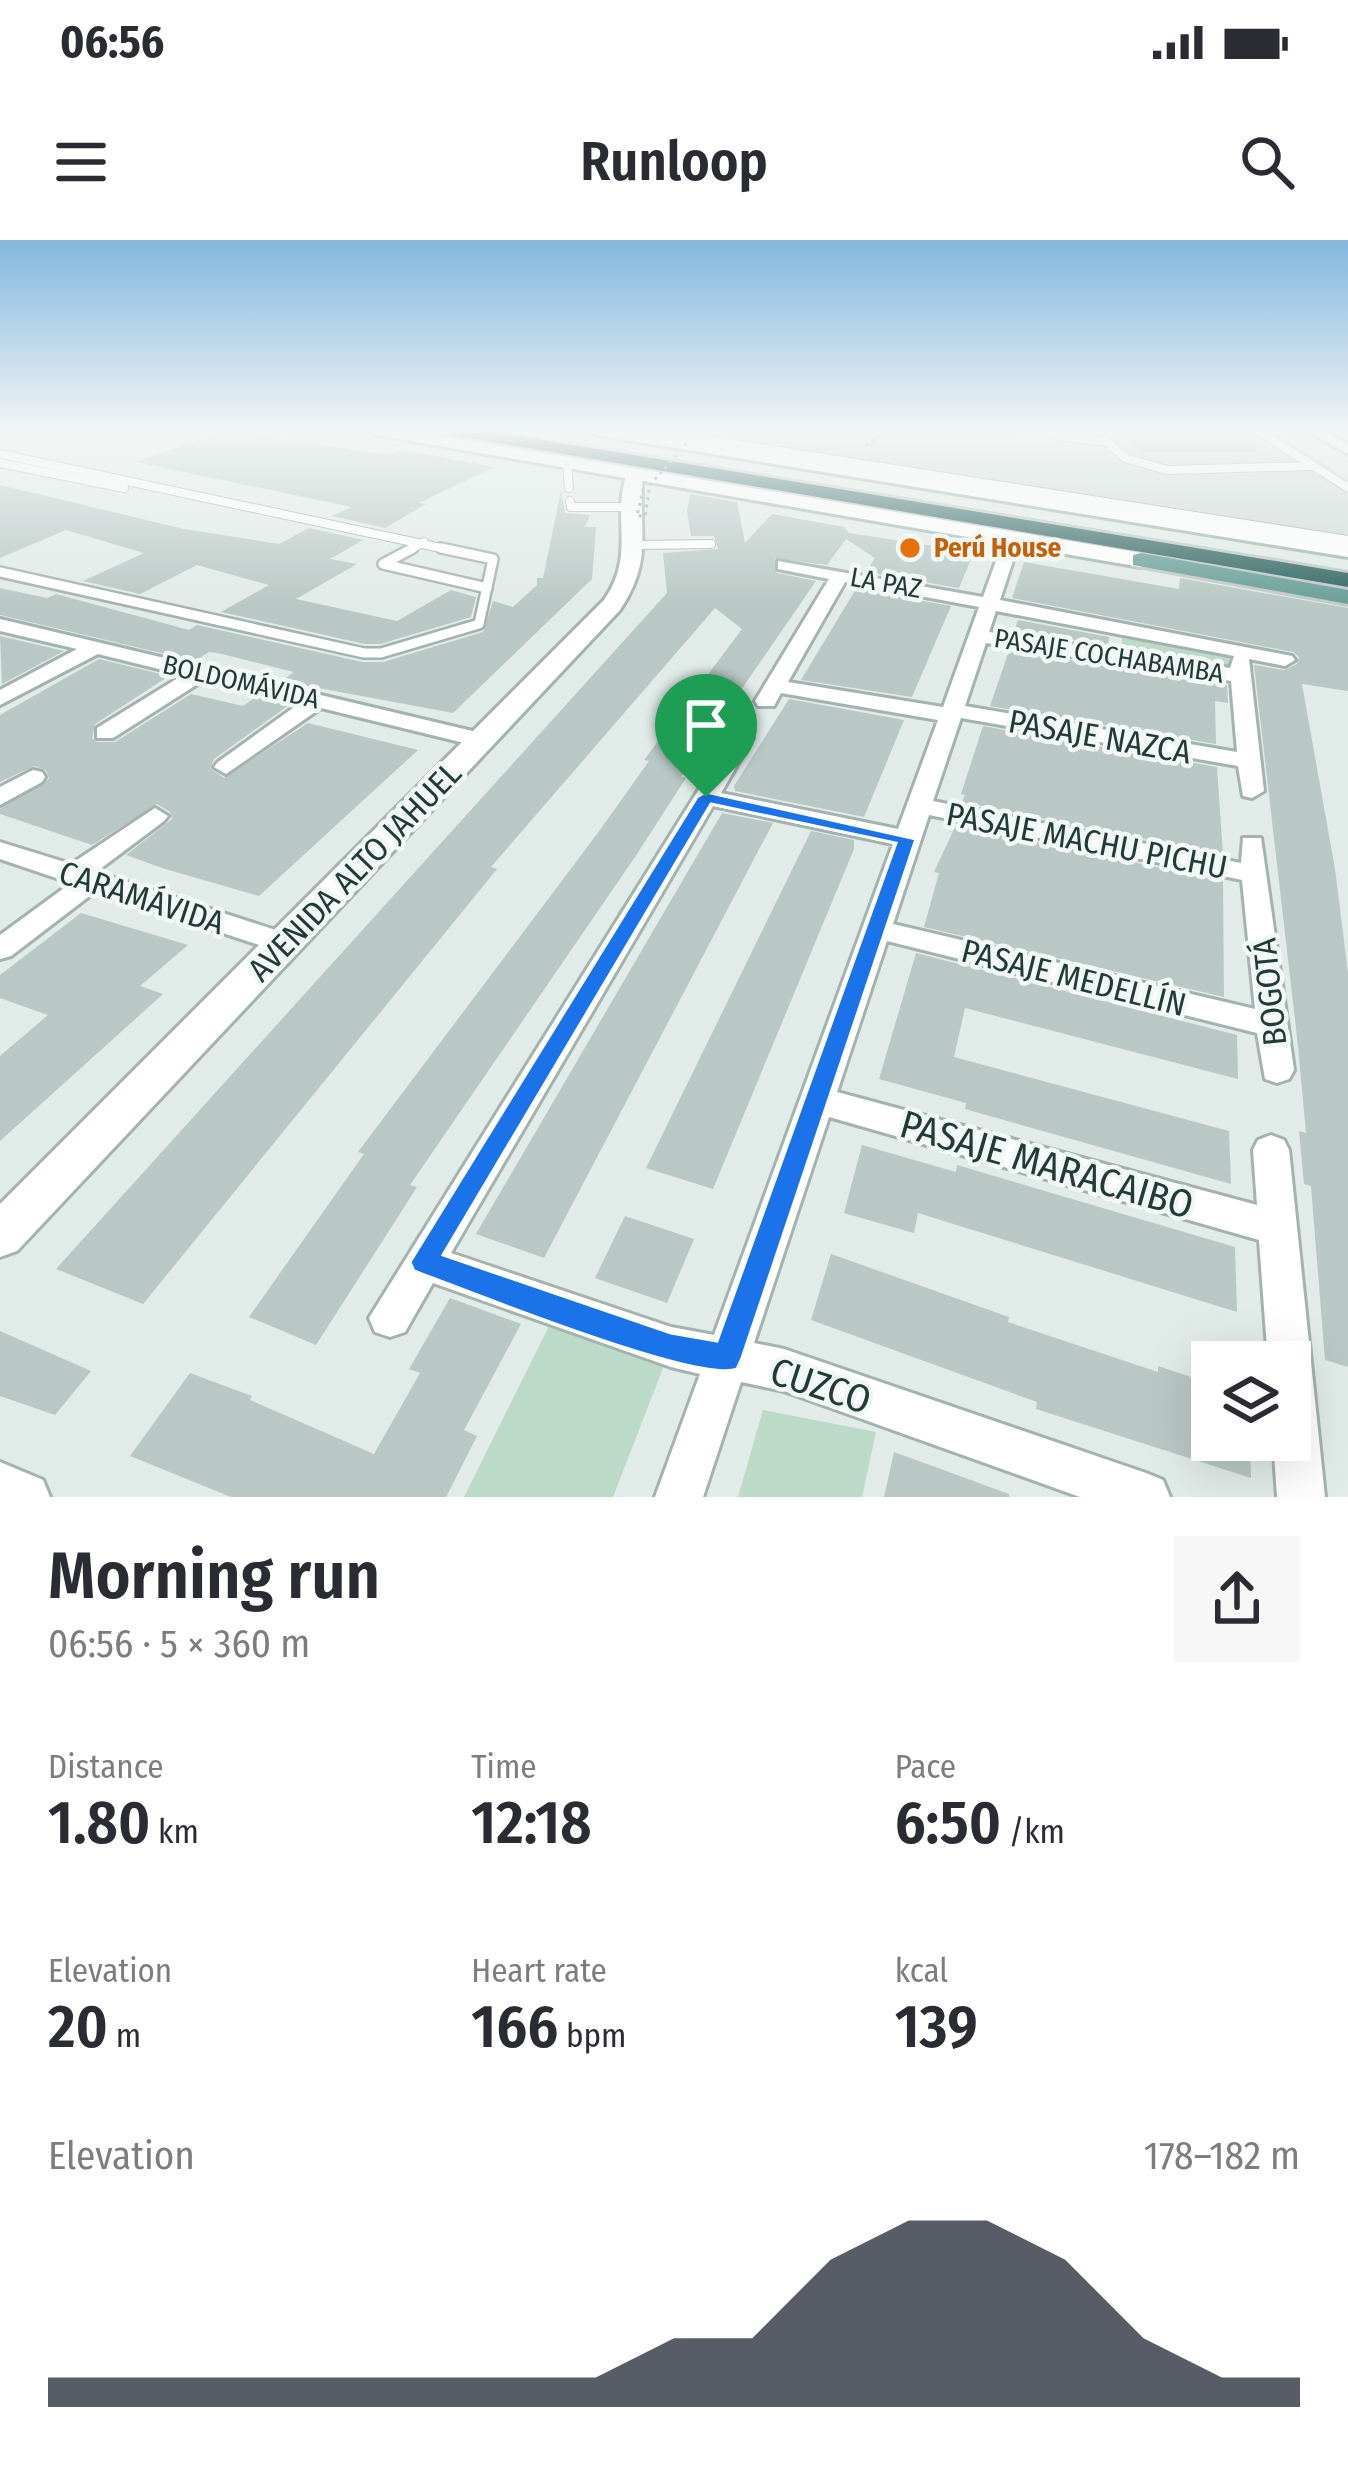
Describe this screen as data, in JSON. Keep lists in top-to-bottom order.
{
  "streets": {
    "street": [
      "LA PAZ",
      "PASAJE COCHABAMBA",
      "BOLDOMÁVIDA",
      "PASAJE NAZCA",
      "PASAJE MACHU PICHU",
      "AVENIDA ALTO JAHUEL",
      "CARAMÁVIDA",
      "PASAJE MEDELLÍN",
      "BOGOTÁ",
      "PASAJE MARACAIBO",
      "CUZCO"
    ]
  },
  "crossings": [
    ["LA PAZ", "PASAJE NAZCA"],
    ["BOLDOMÁVIDA", "AVENIDA ALTO JAHUEL"],
    ["PASAJE MACHU PICHU", "BOGOTÁ"],
    ["AVENIDA ALTO JAHUEL", "CARAMÁVIDA"],
    ["PASAJE MEDELLÍN", "BOGOTÁ"]
  ],
  "places": ["Perú House"],
  "page": {
    "status": "06:56",
    "header": "Runloop",
    "heading": ["Morning run", "06:56 · 5 × 360 m"],
    "stats": [
      ["Distance", "1.80 km"],
      ["Time", "12:18"],
      ["Pace", "6:50 /km"],
      ["Elevation", "20 m"],
      ["Heart rate", "166 bpm"],
      ["kcal", "139"]
    ],
    "chart": ["Elevation", "178–182 m"]
  }
}
